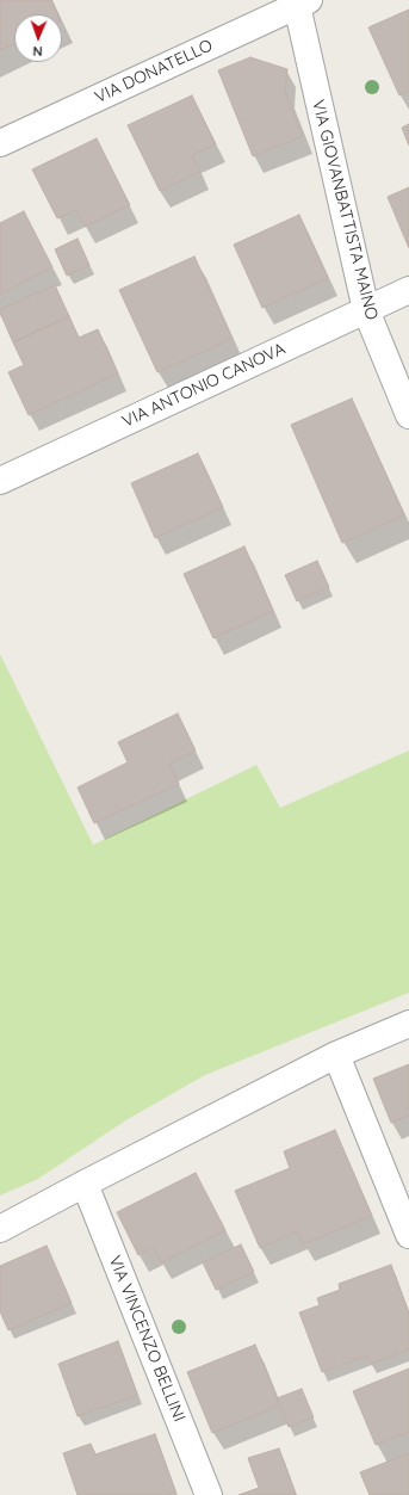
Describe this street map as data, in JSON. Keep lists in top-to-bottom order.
{
  "streets": {
    "street": [
      "VIA DONATELLO",
      "VIA GIOVANBATTISTA MAINO",
      "VIA ANTONIO CANOVA",
      "VIA VINCENZO BELLINI"
    ]
  },
  "crossings": [
    ["VIA DONATELLO", "VIA GIOVANBATTISTA MAINO"],
    ["VIA GIOVANBATTISTA MAINO", "VIA ANTONIO CANOVA"]
  ],
  "north": "bottom"
}
